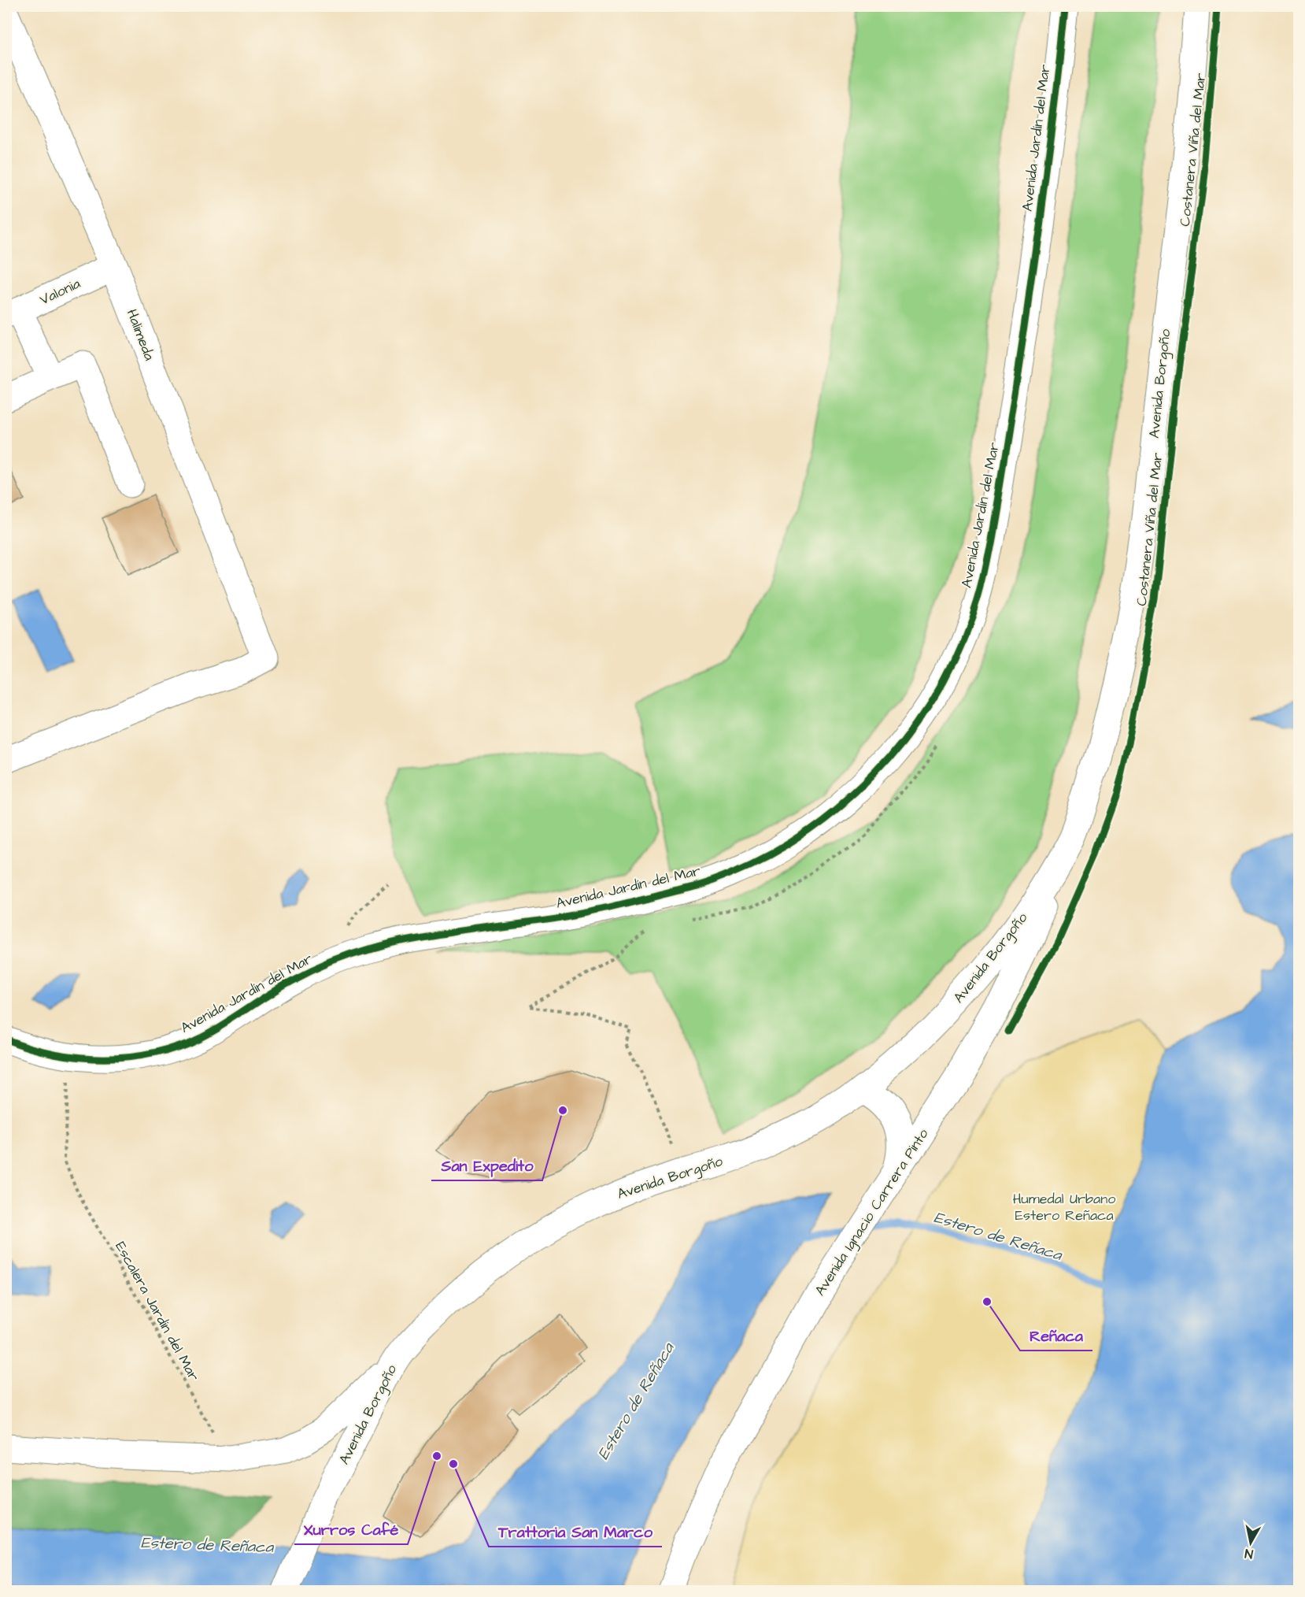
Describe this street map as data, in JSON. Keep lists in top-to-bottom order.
{
  "streets": {
    "main road": [
      "Avenida Jardín del Mar",
      "Valonia",
      "Halimeda",
      "Avenida Borgoño",
      "Avenida Ignacio Carrera Pinto"
    ],
    "path": ["Escalera Jardín del Mar"],
    "cycle path": ["Costanera Viña del Mar"]
  },
  "crossings": [
    ["Avenida Jardín del Mar", "Escalera Jardín del Mar"],
    ["Valonia", "Halimeda"],
    ["Avenida Borgoño", "Avenida Ignacio Carrera Pinto"]
  ],
  "water": ["Estero de Reñaca"],
  "parks": ["Humedal Urbano Estero Reñaca"],
  "places": [
    "San Expedito",
    "Reñaca",
    "Xurros Café",
    "Trattoria San Marco"
  ],
  "north": "bottom"
}
